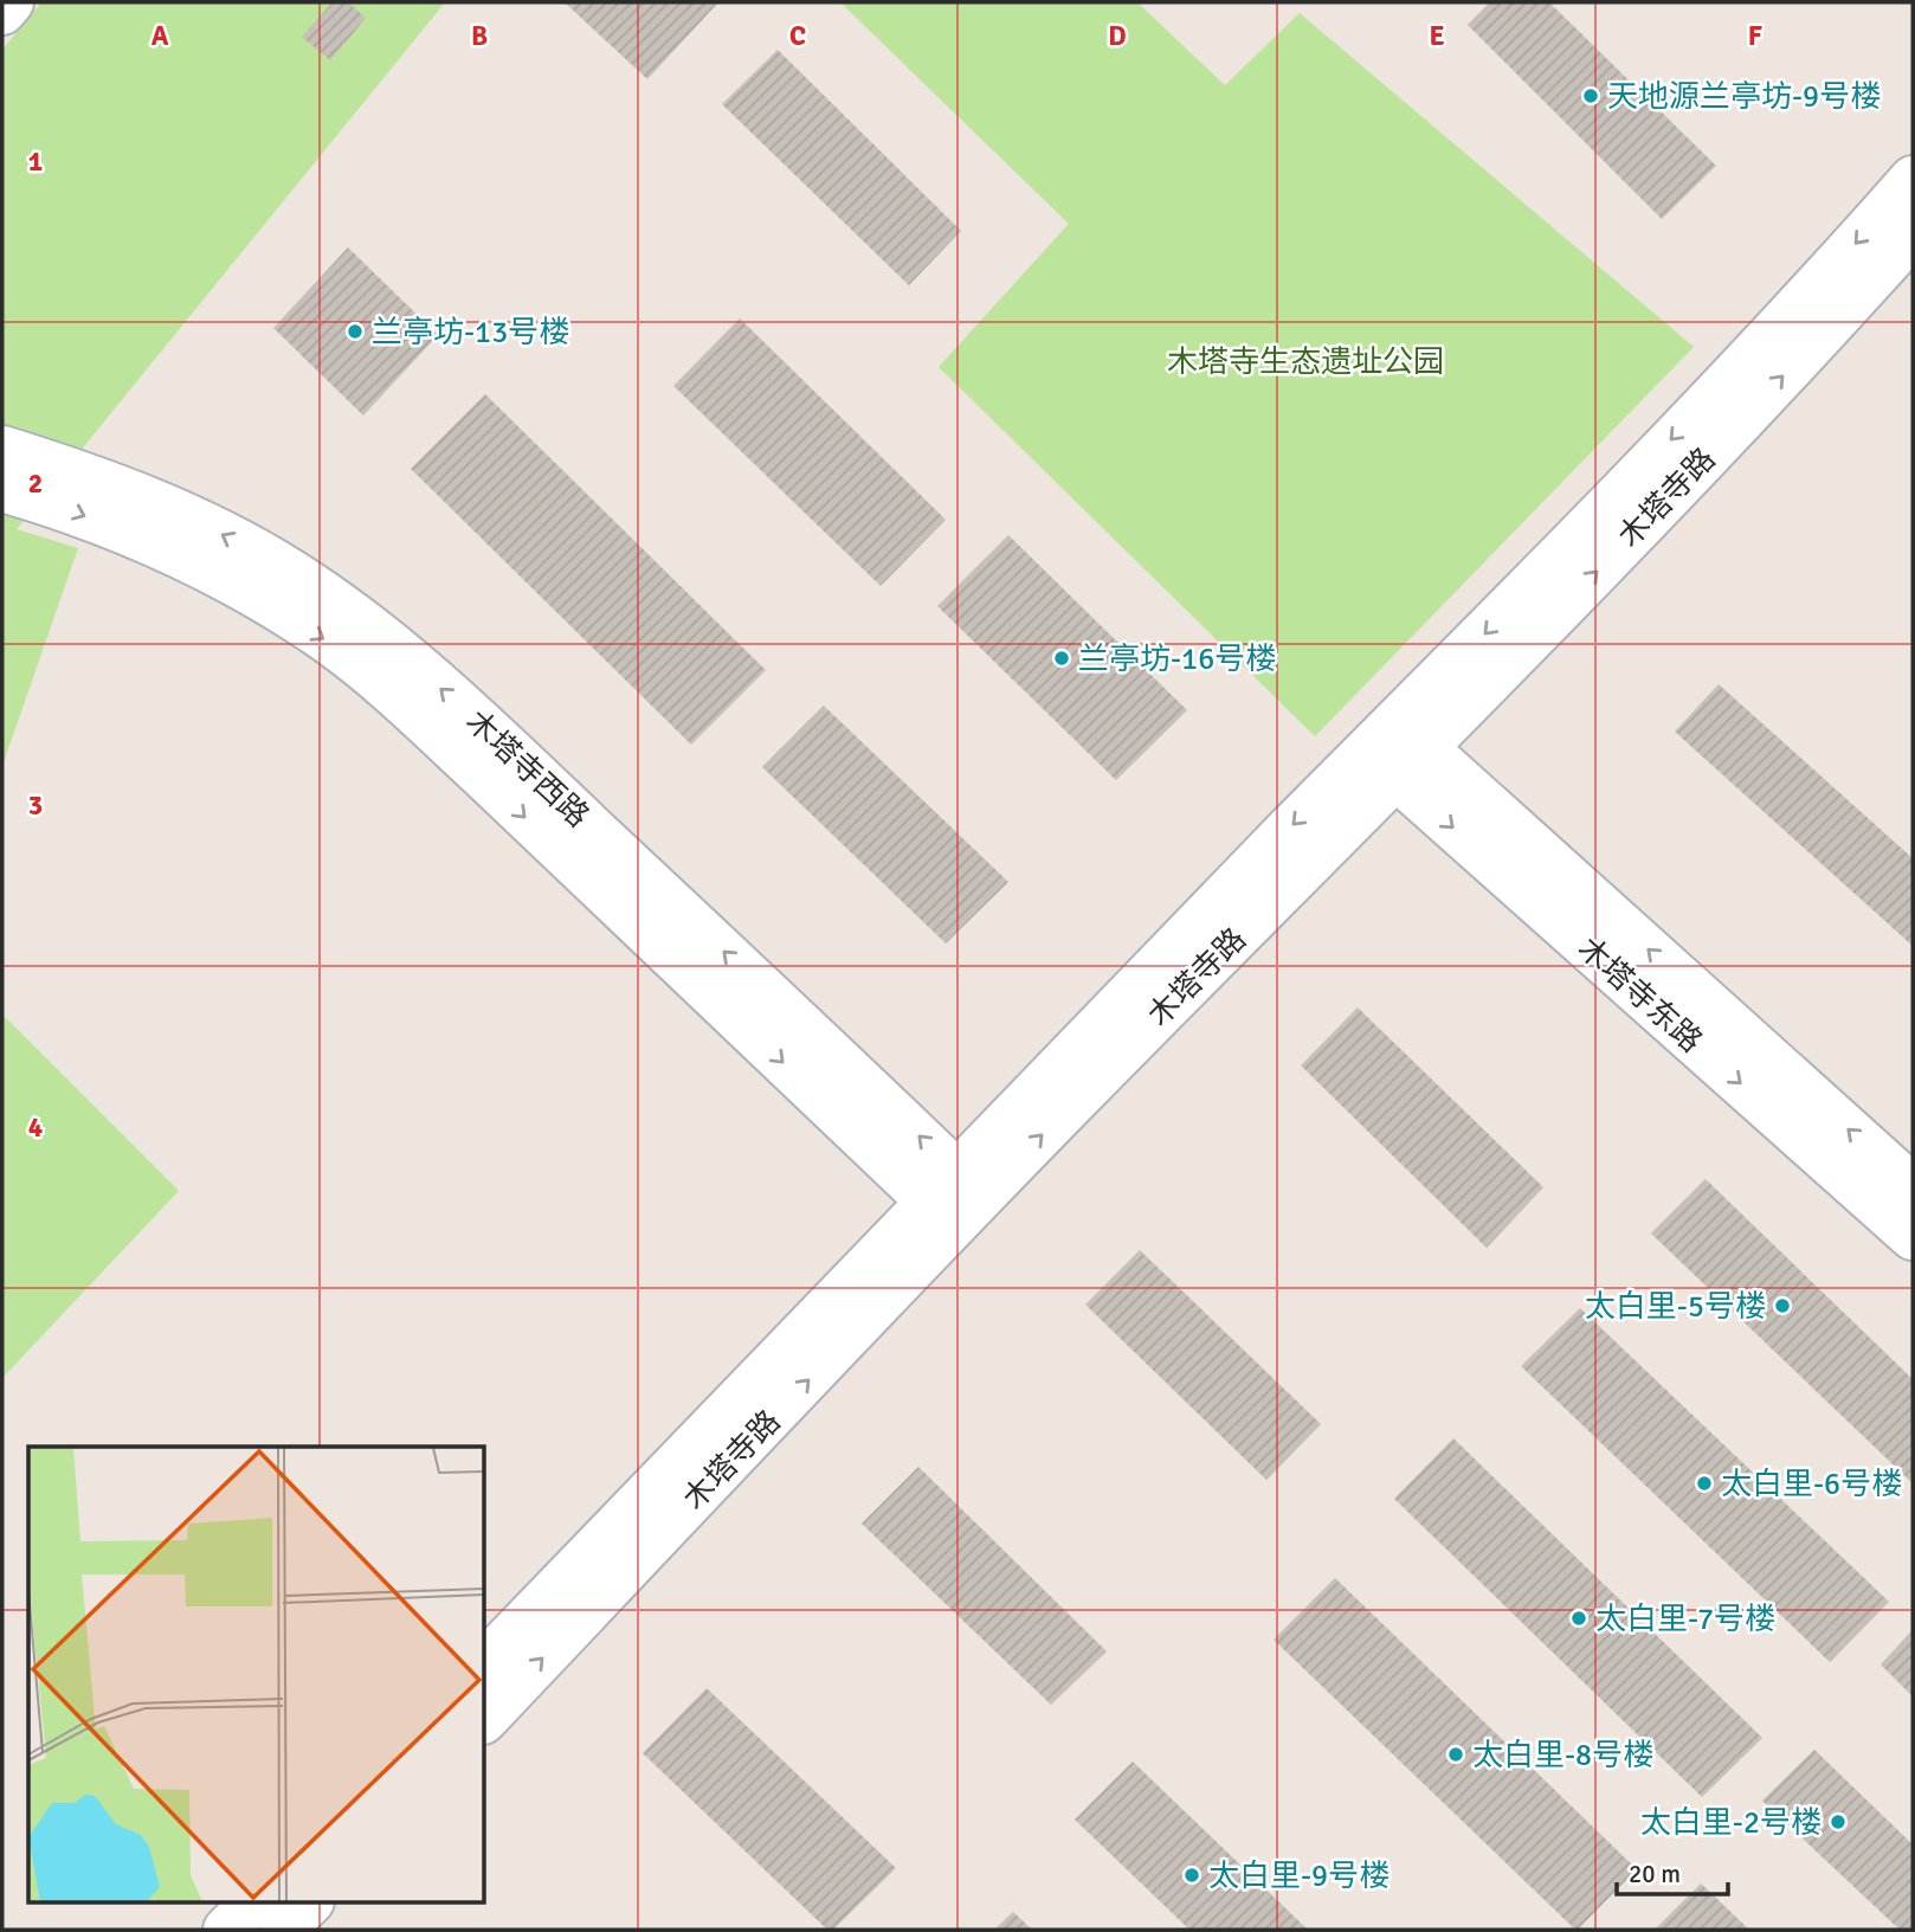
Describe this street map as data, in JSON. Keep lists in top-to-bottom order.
{
  "streets": {
    "street": ["木塔寺路", "木塔寺西路", "木塔寺东路"]
  },
  "crossings": [
    ["木塔寺路", "木塔寺西路"],
    ["木塔寺路", "木塔寺东路"]
  ],
  "parks": ["木塔寺生态遗址公园"],
  "places": [
    "天地源兰亭坊-9号楼",
    "兰亭坊-13号楼",
    "兰亭坊-16号楼",
    "太白里-5号楼",
    "太白里-6号楼",
    "太白里-7号楼",
    "太白里-8号楼",
    "太白里-2号楼",
    "太白里-9号楼"
  ],
  "scale_bar": "20 m",
  "grid": {
    "columns": [
      "A",
      "B",
      "C",
      "D",
      "E",
      "F"
    ],
    "rows": [
      "1",
      "2",
      "3",
      "4"
    ]
  }
}
